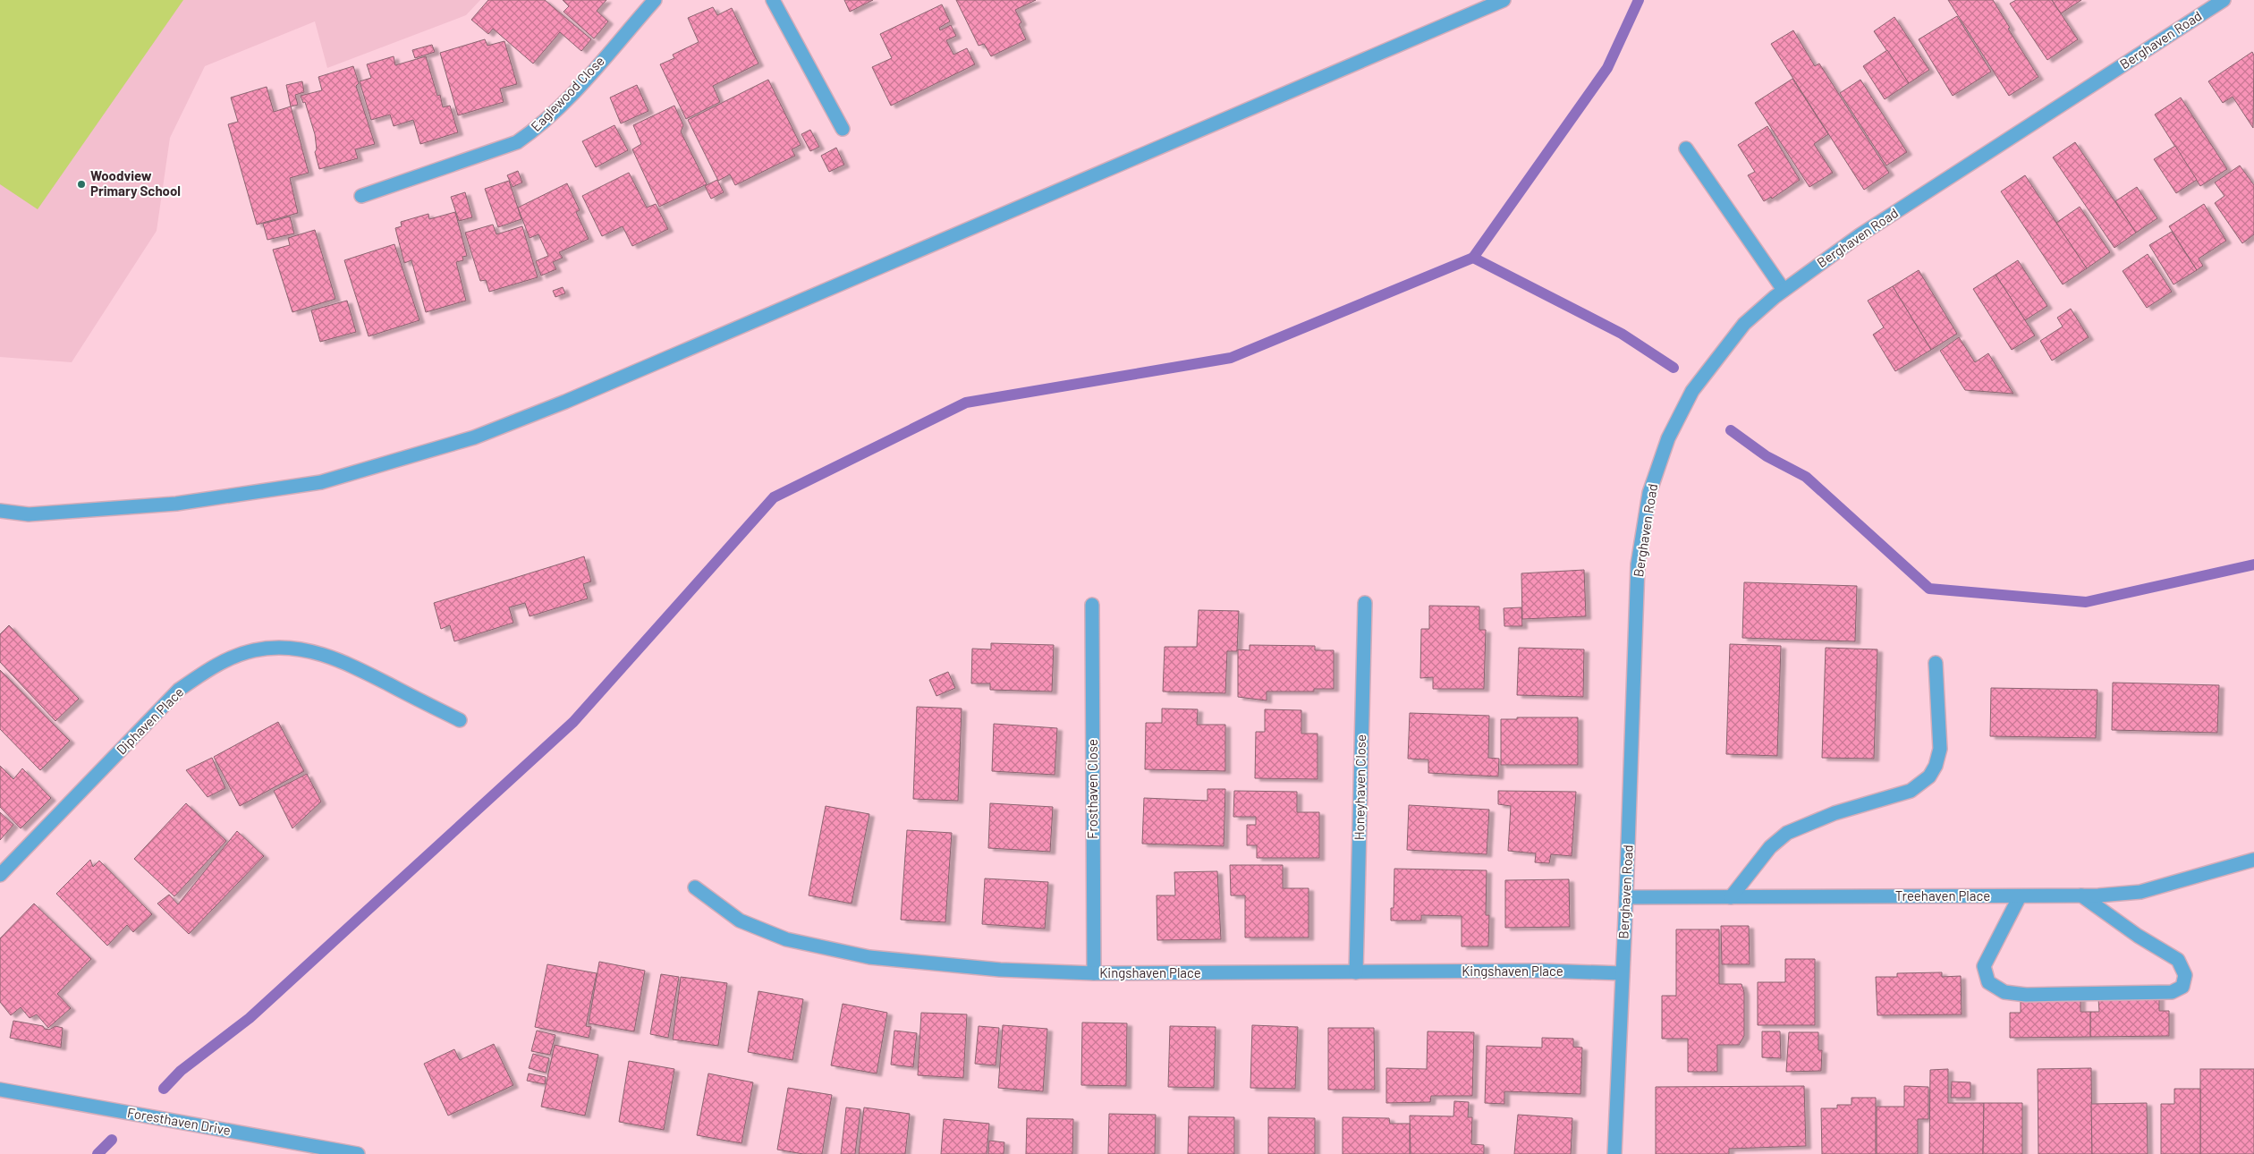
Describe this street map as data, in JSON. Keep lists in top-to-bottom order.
{
  "streets": {
    "street": [
      "Berghaven Road",
      "Eaglewood Close",
      "Diphaven Place",
      "Honeyhaven Close",
      "Frosthaven Close",
      "Treehaven Place",
      "Kingshaven Place",
      "Foresthaven Drive"
    ]
  },
  "crossings": [
    ["Berghaven Road", "Treehaven Place"],
    ["Berghaven Road", "Kingshaven Place"],
    ["Honeyhaven Close", "Kingshaven Place"],
    ["Frosthaven Close", "Kingshaven Place"]
  ],
  "places": ["Woodview Primary School"]
}
